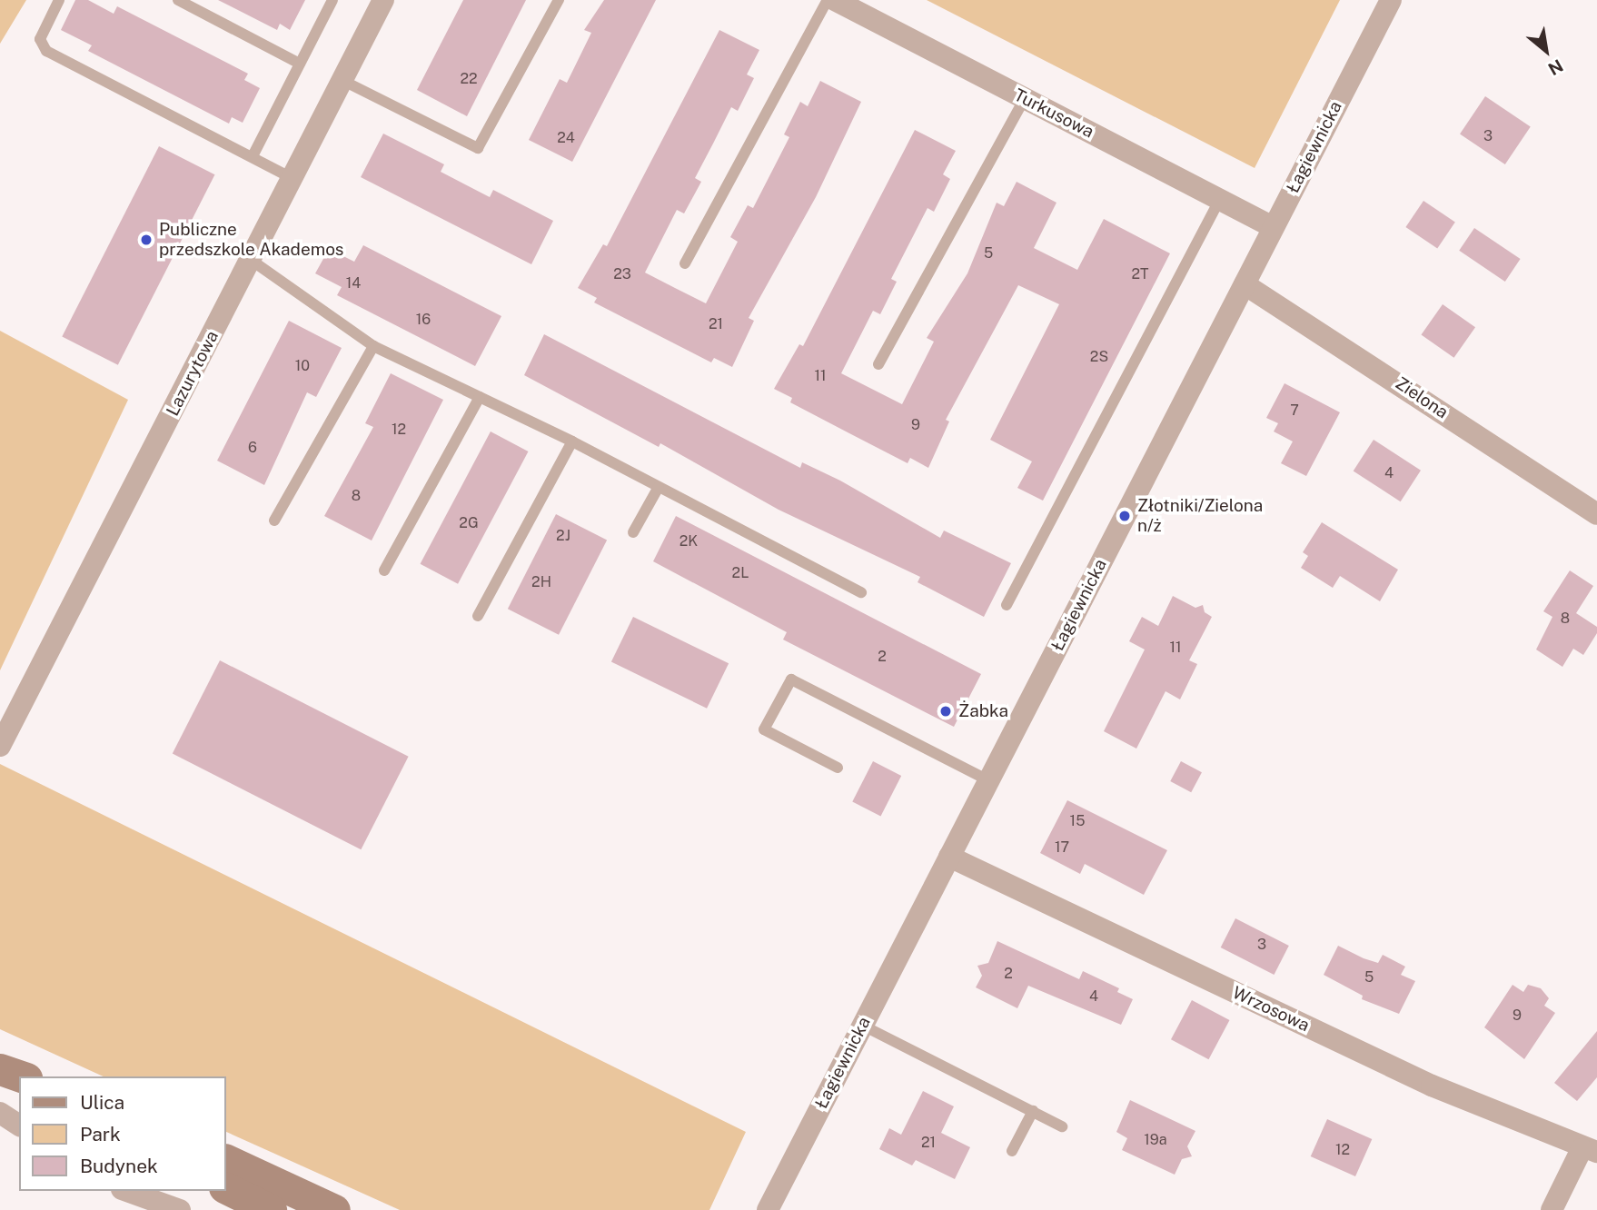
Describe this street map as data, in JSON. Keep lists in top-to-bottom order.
{
  "streets": {
    "street": [
      "Turkusowa",
      "Łagiewnicka",
      "Lazurytowa",
      "Zielona",
      "Wrzosowa"
    ]
  },
  "crossings": [
    ["Turkusowa", "Łagiewnicka"],
    ["Łagiewnicka", "Zielona"],
    ["Łagiewnicka", "Wrzosowa"]
  ],
  "places": ["Publiczne przedszkole Akademos", "Złotniki/Zielona n/ż", "Żabka"],
  "house_numbers": [
    "22",
    "3",
    "24",
    "5",
    "23",
    "2T",
    "14",
    "16",
    "21",
    "2S",
    "10",
    "11",
    "7",
    "9",
    "12",
    "6",
    "4",
    "8",
    "2G",
    "2J",
    "2K",
    "2L",
    "2H",
    "8",
    "11",
    "2",
    "15",
    "17",
    "3",
    "2",
    "5",
    "4",
    "9",
    "19a",
    "21",
    "12"
  ],
  "legend": ["Ulica", "Park", "Budynek"],
  "north": "bottom right"
}
